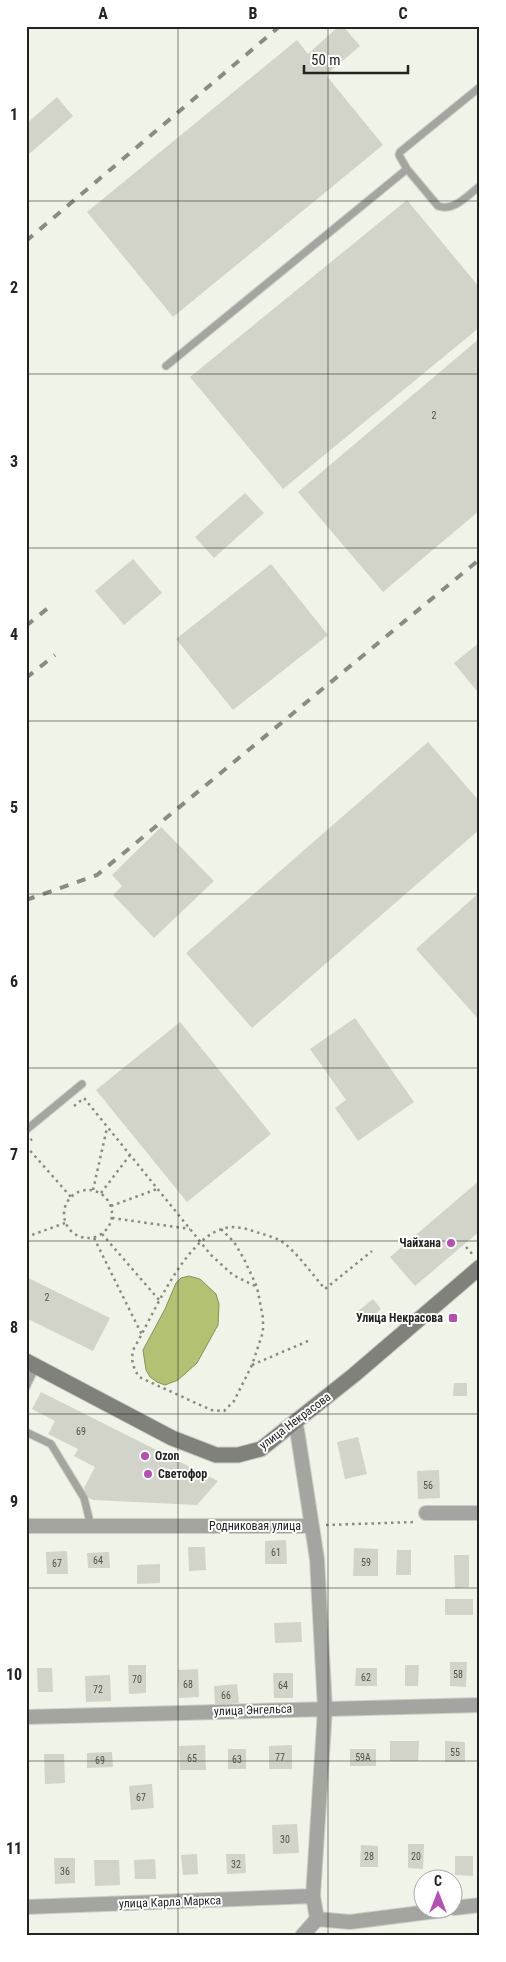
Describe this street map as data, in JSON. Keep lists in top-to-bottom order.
{
  "streets": {
    "street": [
      "улица Некрасова",
      "Родниковая улица",
      "улица Энгельса",
      "улица Карла Маркса"
    ]
  },
  "places": {
    "other": ["Чайхана", "Ozon", "Светофор"],
    "transit": ["Улица Некрасова"]
  },
  "house_numbers": [
    "2",
    "2",
    "69",
    "56",
    "61",
    "64",
    "59",
    "67",
    "58",
    "62",
    "70",
    "68",
    "64",
    "72",
    "66",
    "55",
    "77",
    "59А",
    "65",
    "63",
    "69",
    "67",
    "30",
    "28",
    "20",
    "32",
    "36"
  ],
  "scale_bar": "50 m",
  "north": "top",
  "grid": {
    "columns": ["A", "B", "C"],
    "rows": [
      "1",
      "2",
      "3",
      "4",
      "5",
      "6",
      "7",
      "8",
      "9",
      "10",
      "11"
    ]
  }
}
